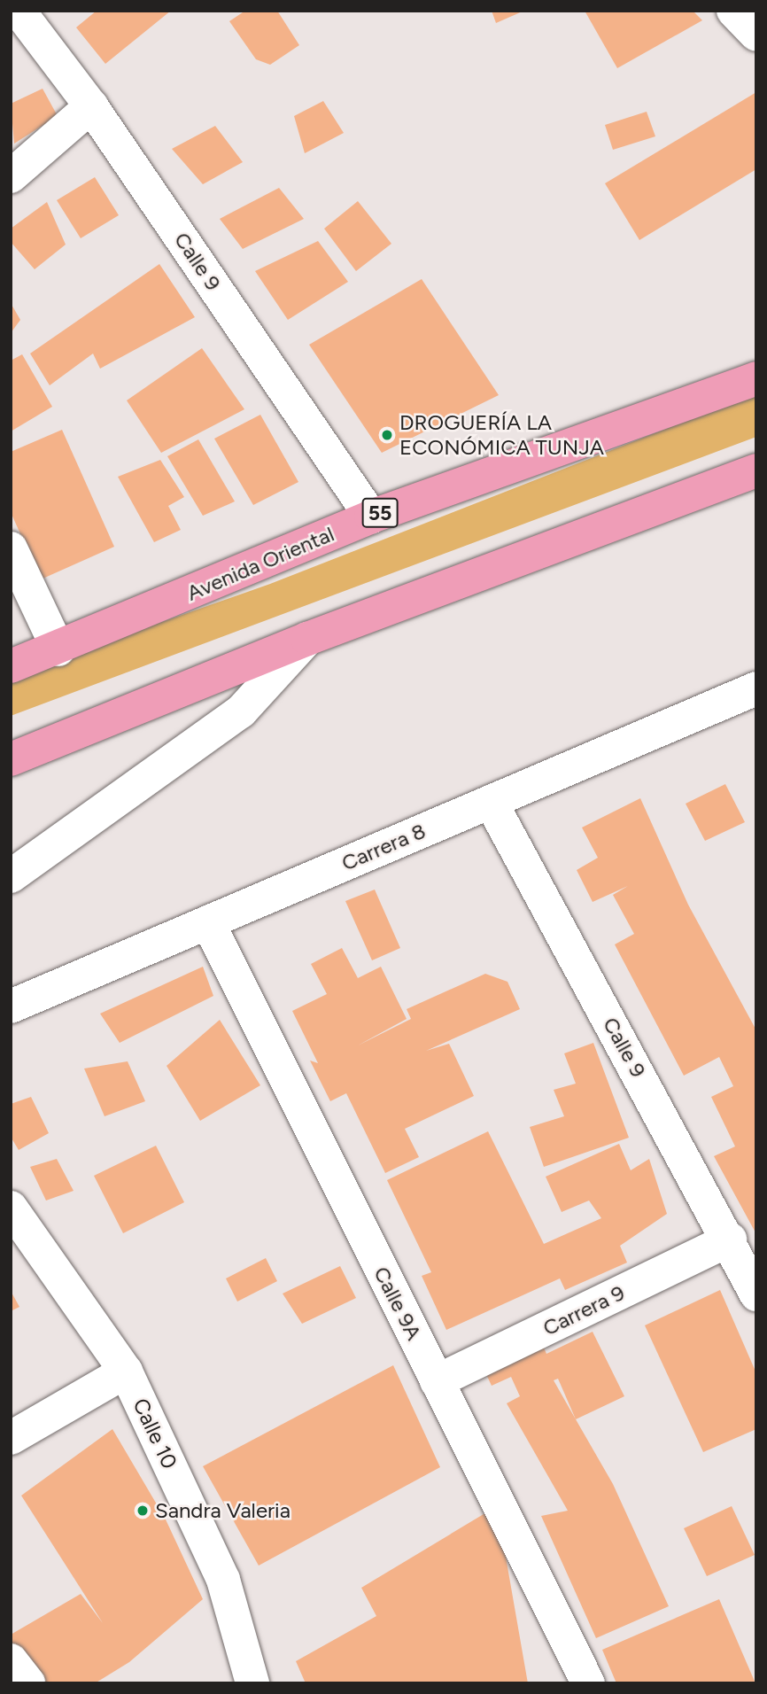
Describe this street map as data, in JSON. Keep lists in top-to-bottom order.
{
  "streets": {
    "main road": ["55", "Avenida Oriental"],
    "street": [
      "Calle 9",
      "Carrera 8",
      "Calle 9A",
      "Carrera 9",
      "Calle 10"
    ]
  },
  "crossings": [
    ["Calle 9", "Avenida Oriental"],
    ["Calle 9", "Carrera 8"],
    ["Calle 9", "Carrera 9"],
    ["Carrera 8", "Calle 9A"],
    ["Calle 9A", "Carrera 9"]
  ],
  "places": ["DROGUERÍA LA ECONÓMICA TUNJA", "Sandra Valeria"]
}
